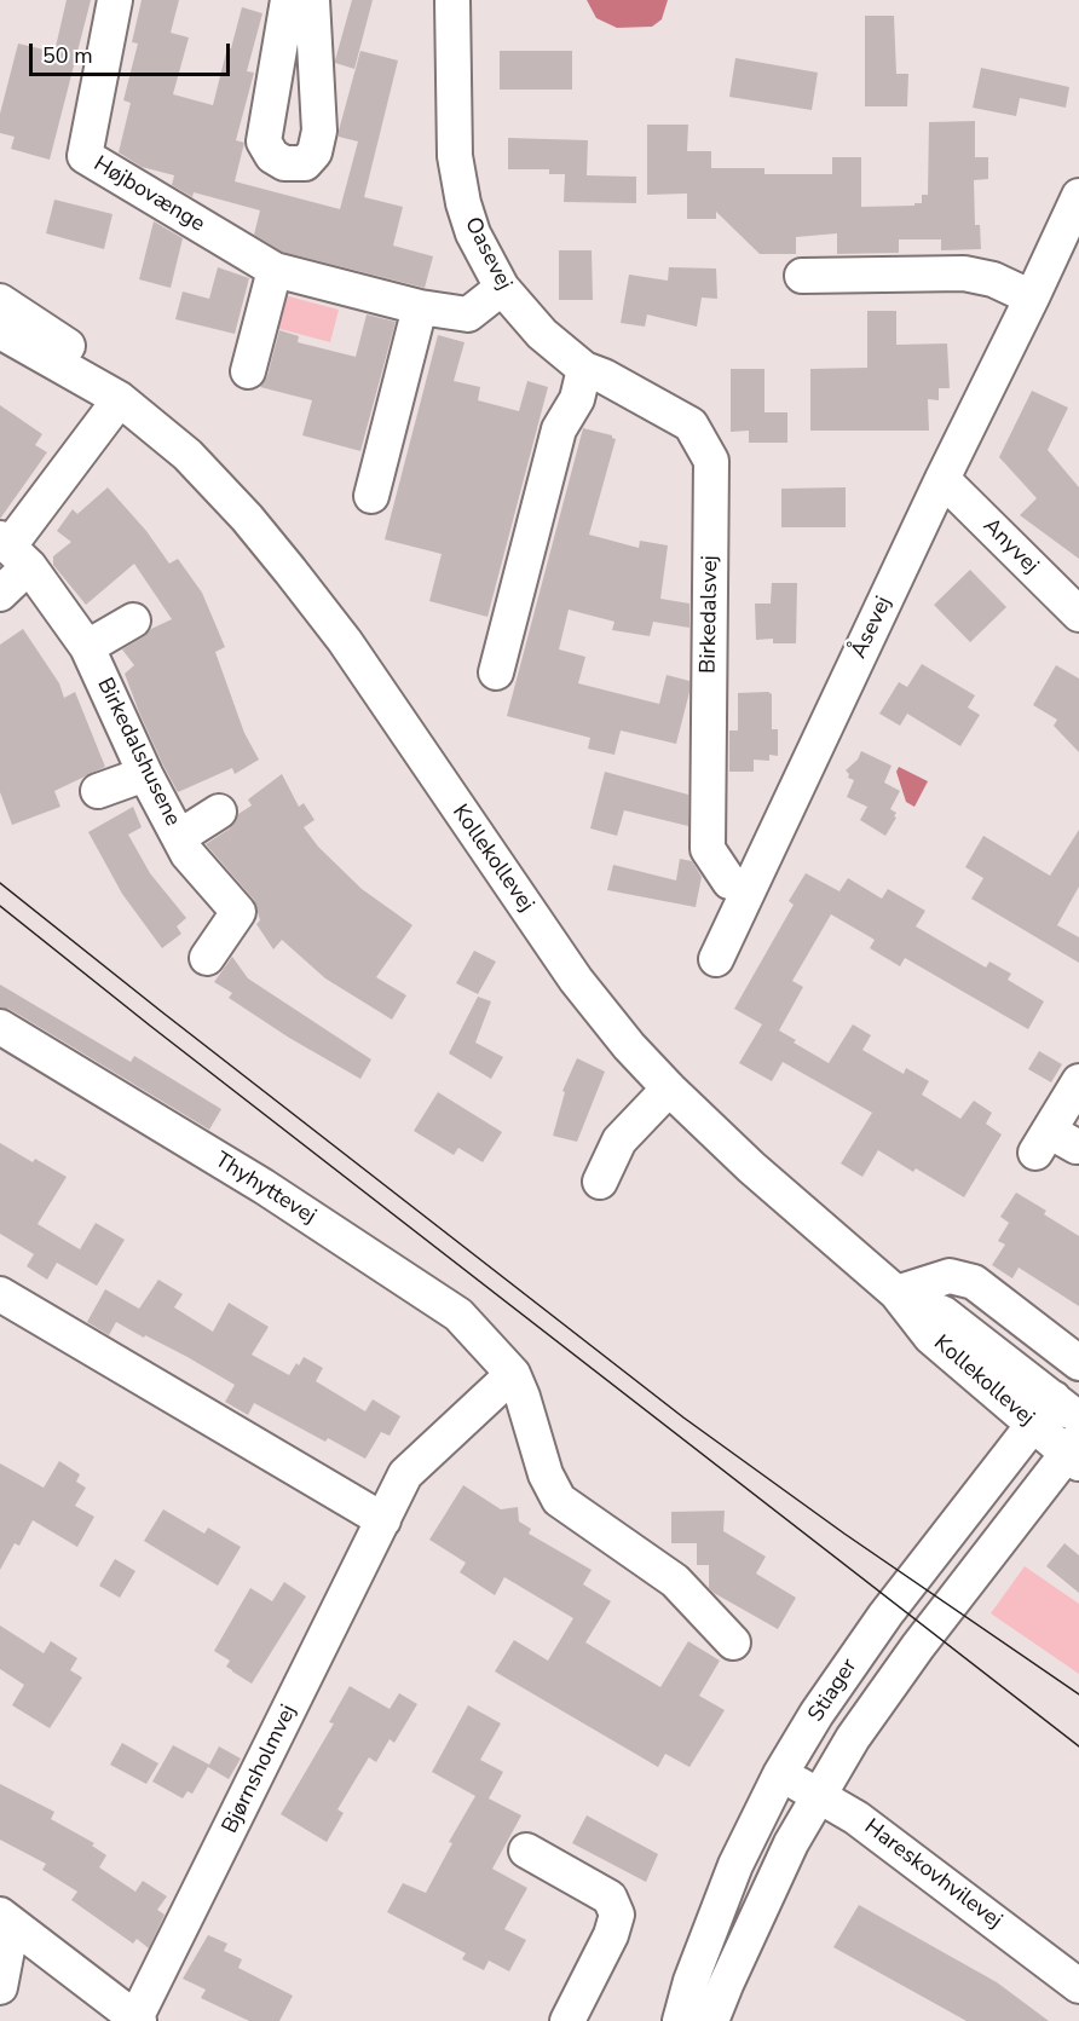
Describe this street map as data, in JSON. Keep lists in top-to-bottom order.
{
  "streets": {
    "street": [
      "Højbovænge",
      "Oasevej",
      "Anyvej",
      "Birkedalsvej",
      "Åsevej",
      "Birkedalshusene",
      "Kollekollevej",
      "Thyhyttevej",
      "Stiager",
      "Bjørnsholmvej",
      "Hareskovhvilevej"
    ]
  },
  "crossings": [
    ["Højbovænge", "Oasevej"],
    ["Oasevej", "Birkedalsvej"],
    ["Anyvej", "Åsevej"],
    ["Birkedalsvej", "Åsevej"],
    ["Kollekollevej", "Stiager"],
    ["Thyhyttevej", "Bjørnsholmvej"],
    ["Stiager", "Hareskovhvilevej"]
  ],
  "scale_bar": "50 m"
}
